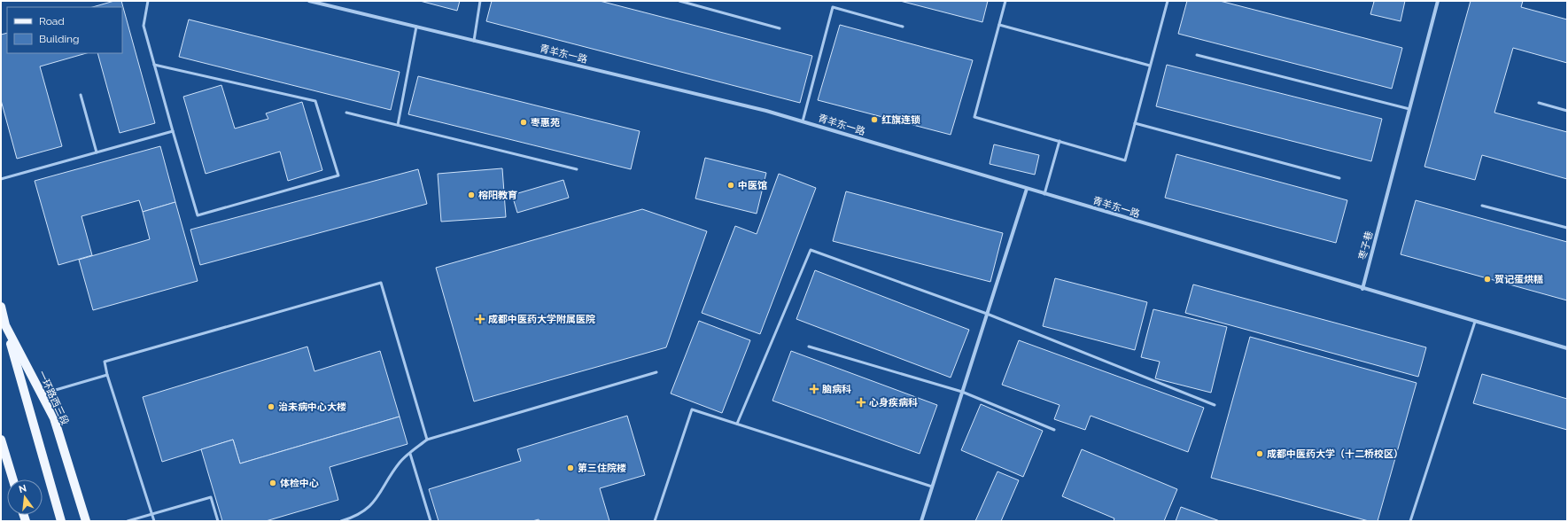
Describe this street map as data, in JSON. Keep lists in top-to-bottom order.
{
  "streets": {
    "main road": ["一环路西三段"],
    "street": ["青羊东一路", "枣子巷"]
  },
  "crossings": [
    ["青羊东一路", "枣子巷"]
  ],
  "places": {
    "other": [
      "红旗连锁",
      "枣惠苑",
      "中医馆",
      "榕阳教育",
      "贺记蛋烘糕",
      "治未病中心大楼",
      "成都中医药大学（十二桥校区）",
      "第三住院楼",
      "体检中心"
    ],
    "health": ["成都中医药大学附属医院", "脑病科", "心身疾病科"]
  },
  "legend": ["Road", "Building"],
  "north": "top"
}
